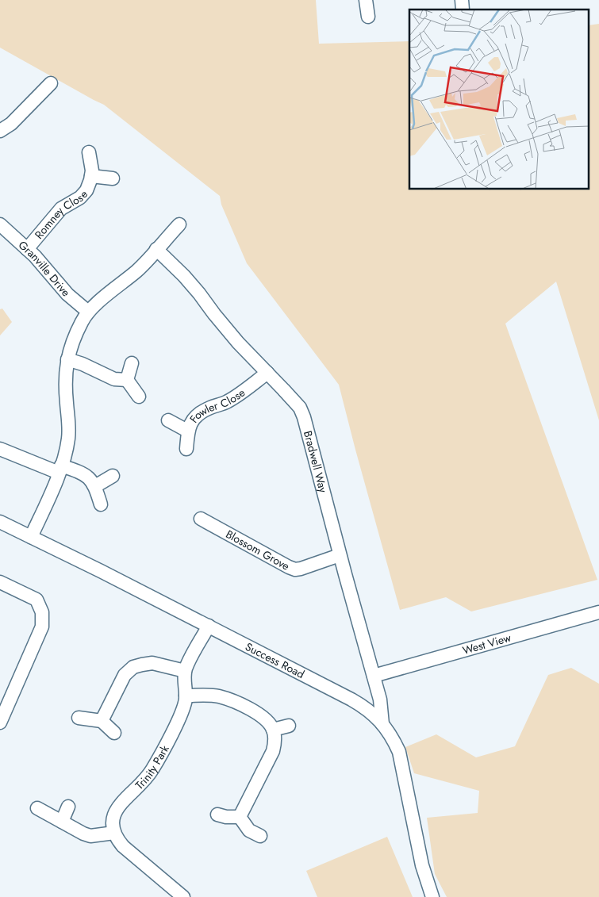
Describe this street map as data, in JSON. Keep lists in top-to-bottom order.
{
  "streets": {
    "street": [
      "Romney Close",
      "Granville Drive",
      "Fowler Close",
      "Bradwell Way",
      "Blossom Grove",
      "West View",
      "Success Road",
      "Trinity Park"
    ]
  },
  "crossings": [
    ["Romney Close", "Granville Drive"],
    ["Fowler Close", "Bradwell Way"],
    ["Bradwell Way", "Blossom Grove"],
    ["Bradwell Way", "West View"],
    ["Bradwell Way", "Success Road"],
    ["Success Road", "Trinity Park"]
  ]
}
